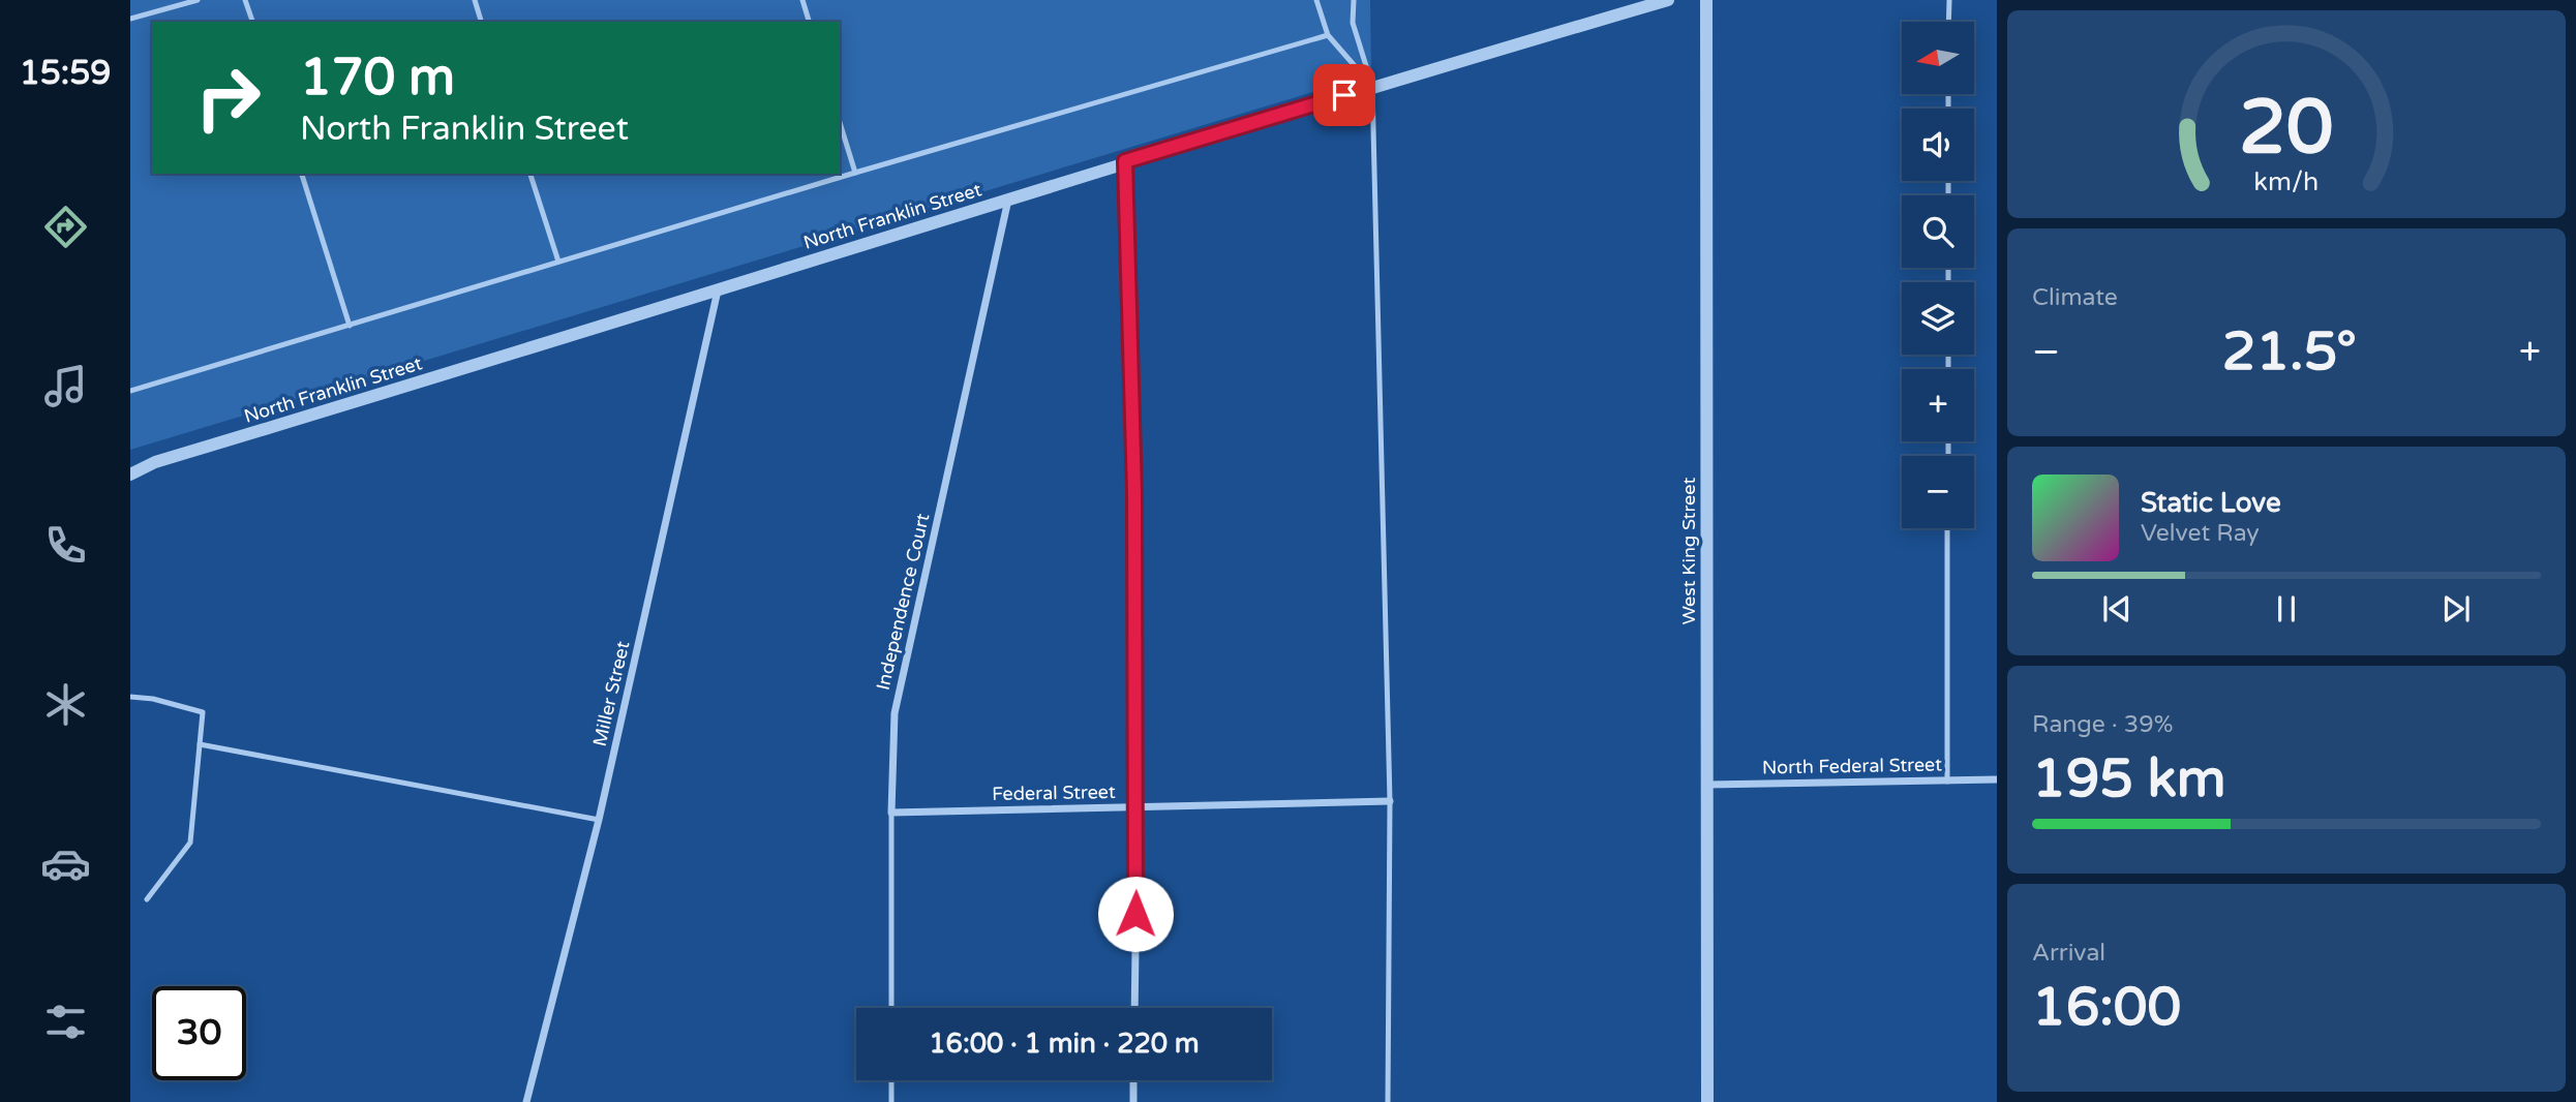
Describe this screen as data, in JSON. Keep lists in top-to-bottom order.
{
  "streets": {
    "street": [
      "North Franklin Street",
      "West King Street",
      "Independence Court",
      "Miller Street",
      "North Federal Street",
      "Federal Street"
    ]
  },
  "crossings": [
    ["North Franklin Street", "Independence Court"],
    ["North Franklin Street", "Miller Street"],
    ["West King Street", "North Federal Street"],
    ["Independence Court", "Federal Street"]
  ],
  "north": "left",
  "page": {
    "tabs": "15:59",
    "map_buttons": ["+", "−"],
    "turn": ["170 m", "North Franklin Street"],
    "tile": [
      "Climate",
      ["Range · 39%", "195 km"],
      ["Arrival", "16:00"]
    ],
    "heat": ["−", "21.5°", "+"],
    "song": ["Static Love", "Velvet Ray"],
    "limit": "30",
    "trip": "16:00 · 1 min · 220 m",
    "gauge": ["20", "km/h"]
  }
}
